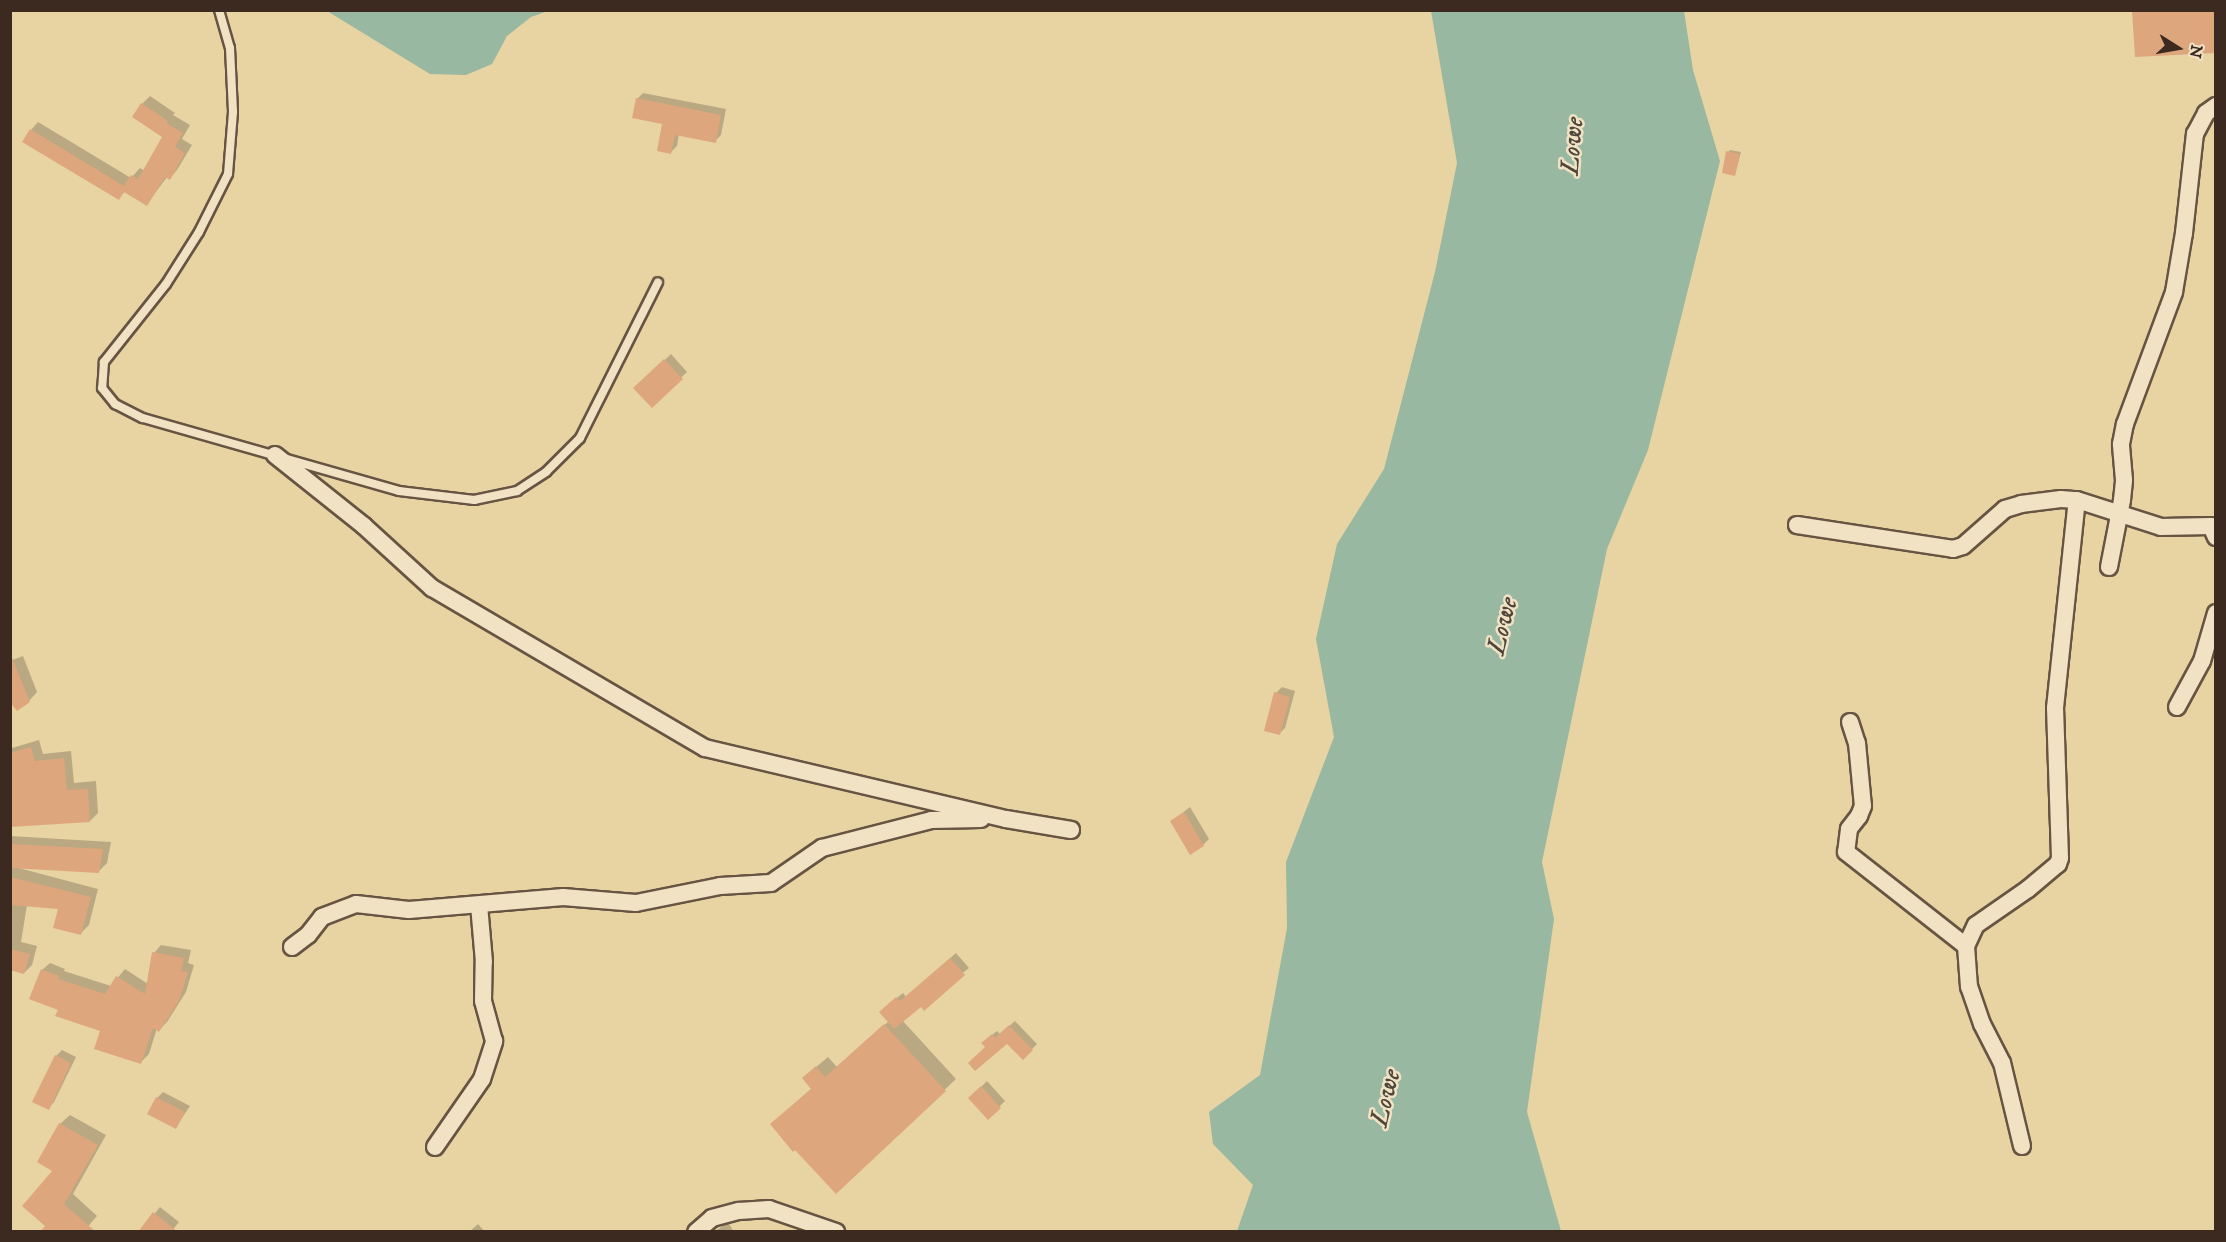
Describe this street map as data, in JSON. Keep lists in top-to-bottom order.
{
  "water": ["Lowe"],
  "north": "right"
}
